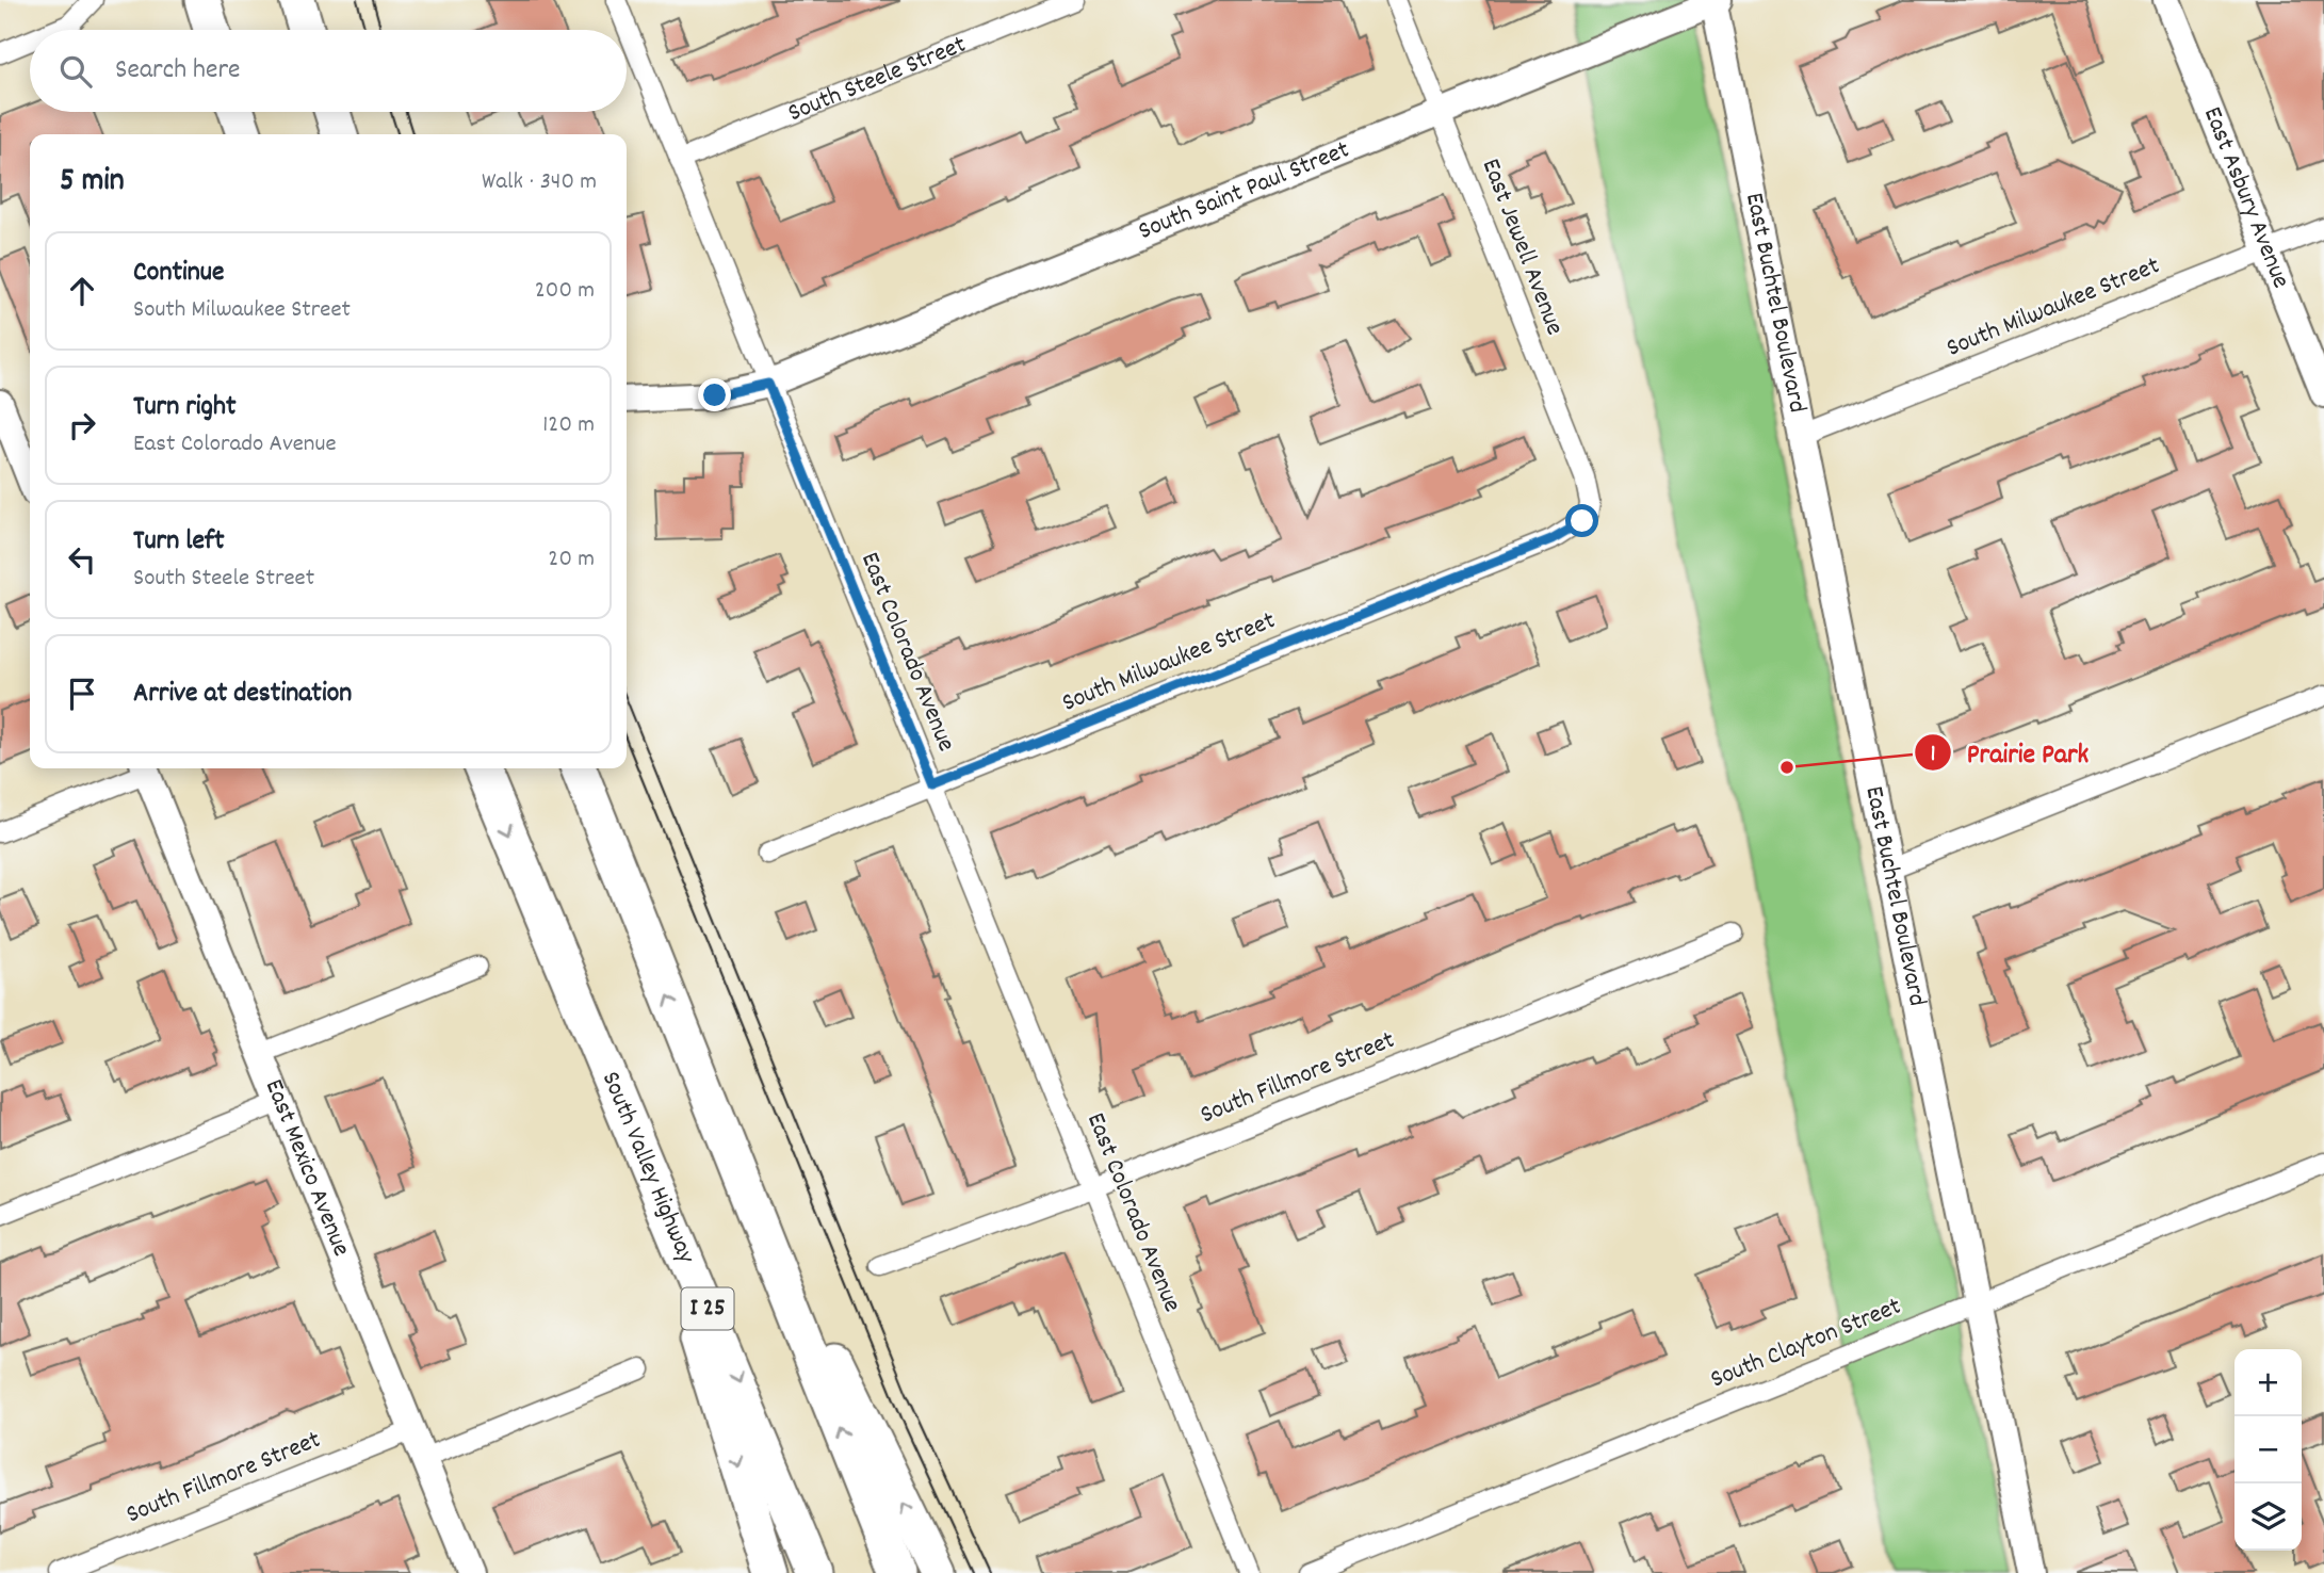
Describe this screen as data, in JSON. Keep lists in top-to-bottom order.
{
  "streets": {
    "highway": ["South Valley Highway", "I 25"],
    "street": [
      "South Steele Street",
      "South Saint Paul Street",
      "East Asbury Avenue",
      "East Jewell Avenue",
      "East Buchtel Boulevard",
      "South Milwaukee Street",
      "East Colorado Avenue",
      "South Fillmore Street",
      "East Mexico Avenue",
      "South Clayton Street"
    ]
  },
  "crossings": [
    ["South Steele Street", "East Colorado Avenue"],
    ["South Saint Paul Street", "East Jewell Avenue"],
    ["South Saint Paul Street", "East Buchtel Boulevard"],
    ["South Saint Paul Street", "East Colorado Avenue"],
    ["East Asbury Avenue", "South Milwaukee Street"],
    ["East Jewell Avenue", "South Milwaukee Street"],
    ["East Buchtel Boulevard", "South Milwaukee Street"],
    ["East Buchtel Boulevard", "South Clayton Street"],
    ["South Milwaukee Street", "East Colorado Avenue"],
    ["East Colorado Avenue", "South Fillmore Street"],
    ["South Fillmore Street", "East Mexico Avenue"]
  ],
  "places": ["Prairie Park"],
  "page": {
    "search": "Search here",
    "heading": ["5 min", "Walk · 340 m"],
    "list": [
      ["Continue", "South Milwaukee Street", "200 m"],
      ["Turn right", "East Colorado Avenue", "120 m"],
      ["Turn left", "South Steele Street", "20 m"],
      "Arrive at destination"
    ],
    "map_buttons": ["+", "−"]
  }
}
